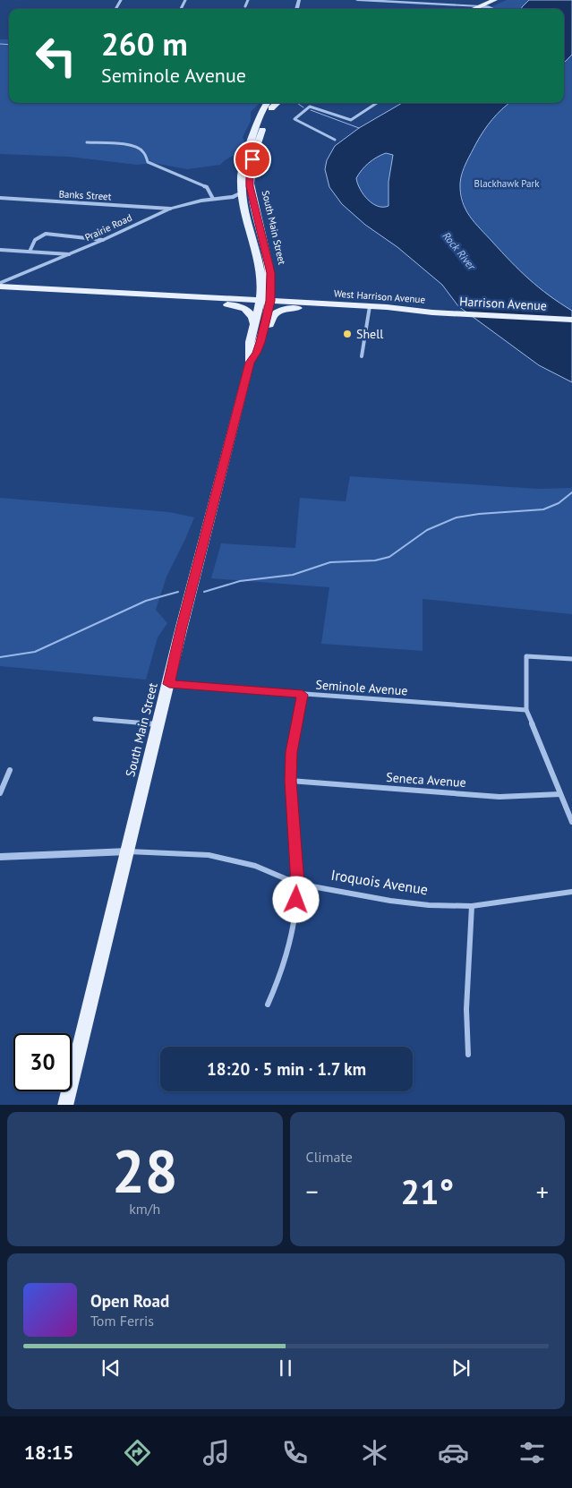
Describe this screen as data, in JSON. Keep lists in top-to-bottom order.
{
  "streets": {
    "main road": ["South Main Street", "West Harrison Avenue", "Harrison Avenue"],
    "street": [
      "Banks Street",
      "Prairie Road",
      "Seminole Avenue",
      "Seneca Avenue",
      "Iroquois Avenue"
    ]
  },
  "crossings": [
    ["Banks Street", "Prairie Road"],
    ["Prairie Road", "South Main Street"],
    ["South Main Street", "West Harrison Avenue"],
    ["South Main Street", "Seminole Avenue"],
    ["South Main Street", "Iroquois Avenue"],
    ["West Harrison Avenue", "Harrison Avenue"]
  ],
  "water": ["Rock River"],
  "parks": ["Blackhawk Park"],
  "places": ["Shell"],
  "page": {
    "turn": ["260 m", "Seminole Avenue"],
    "limit": "30",
    "trip": "18:20 · 5 min · 1.7 km",
    "tile": [
      ["28", "km/h"],
      "Climate"
    ],
    "heat": ["−", "21°", "+"],
    "song": ["Open Road", "Tom Ferris"],
    "tabs": "18:15"
  }
}
